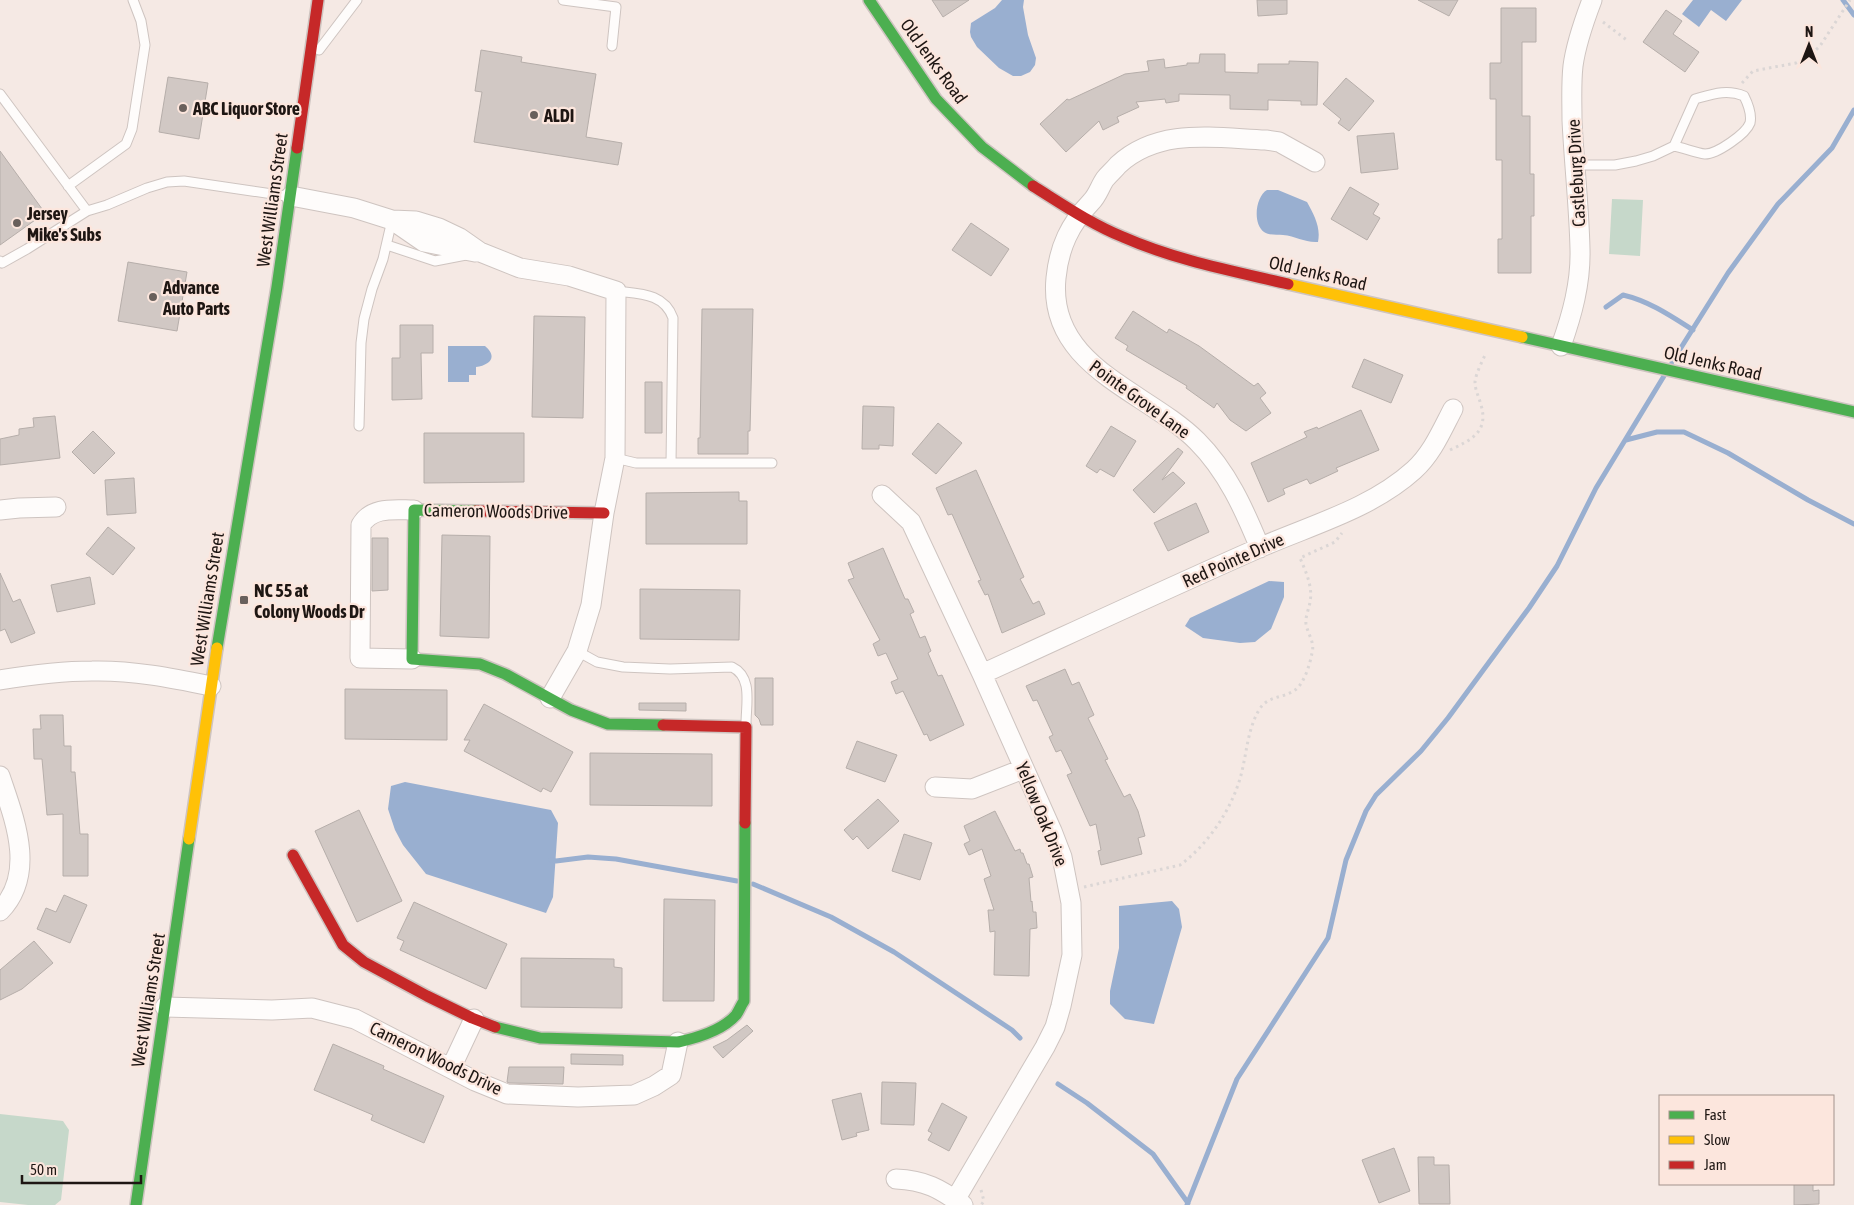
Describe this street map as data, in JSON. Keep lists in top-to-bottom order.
{
  "streets": {
    "street": [
      "Old Jenks Road",
      "Castleburg Drive",
      "West Williams Street",
      "Pointe Grove Lane",
      "Cameron Woods Drive",
      "Red Pointe Drive",
      "Yellow Oak Drive"
    ]
  },
  "crossings": [
    ["Old Jenks Road", "Castleburg Drive"],
    ["Old Jenks Road", "Pointe Grove Lane"],
    ["West Williams Street", "Cameron Woods Drive"],
    ["Pointe Grove Lane", "Red Pointe Drive"],
    ["Red Pointe Drive", "Yellow Oak Drive"]
  ],
  "places": {
    "other": [
      "ABC Liquor Store",
      "ALDI",
      "Jersey Mike's Subs",
      "Advance Auto Parts"
    ],
    "transit": ["NC 55 at Colony Woods Dr"]
  },
  "legend": ["Fast", "Slow", "Jam"],
  "scale_bar": "50 m",
  "north": "top"
}
